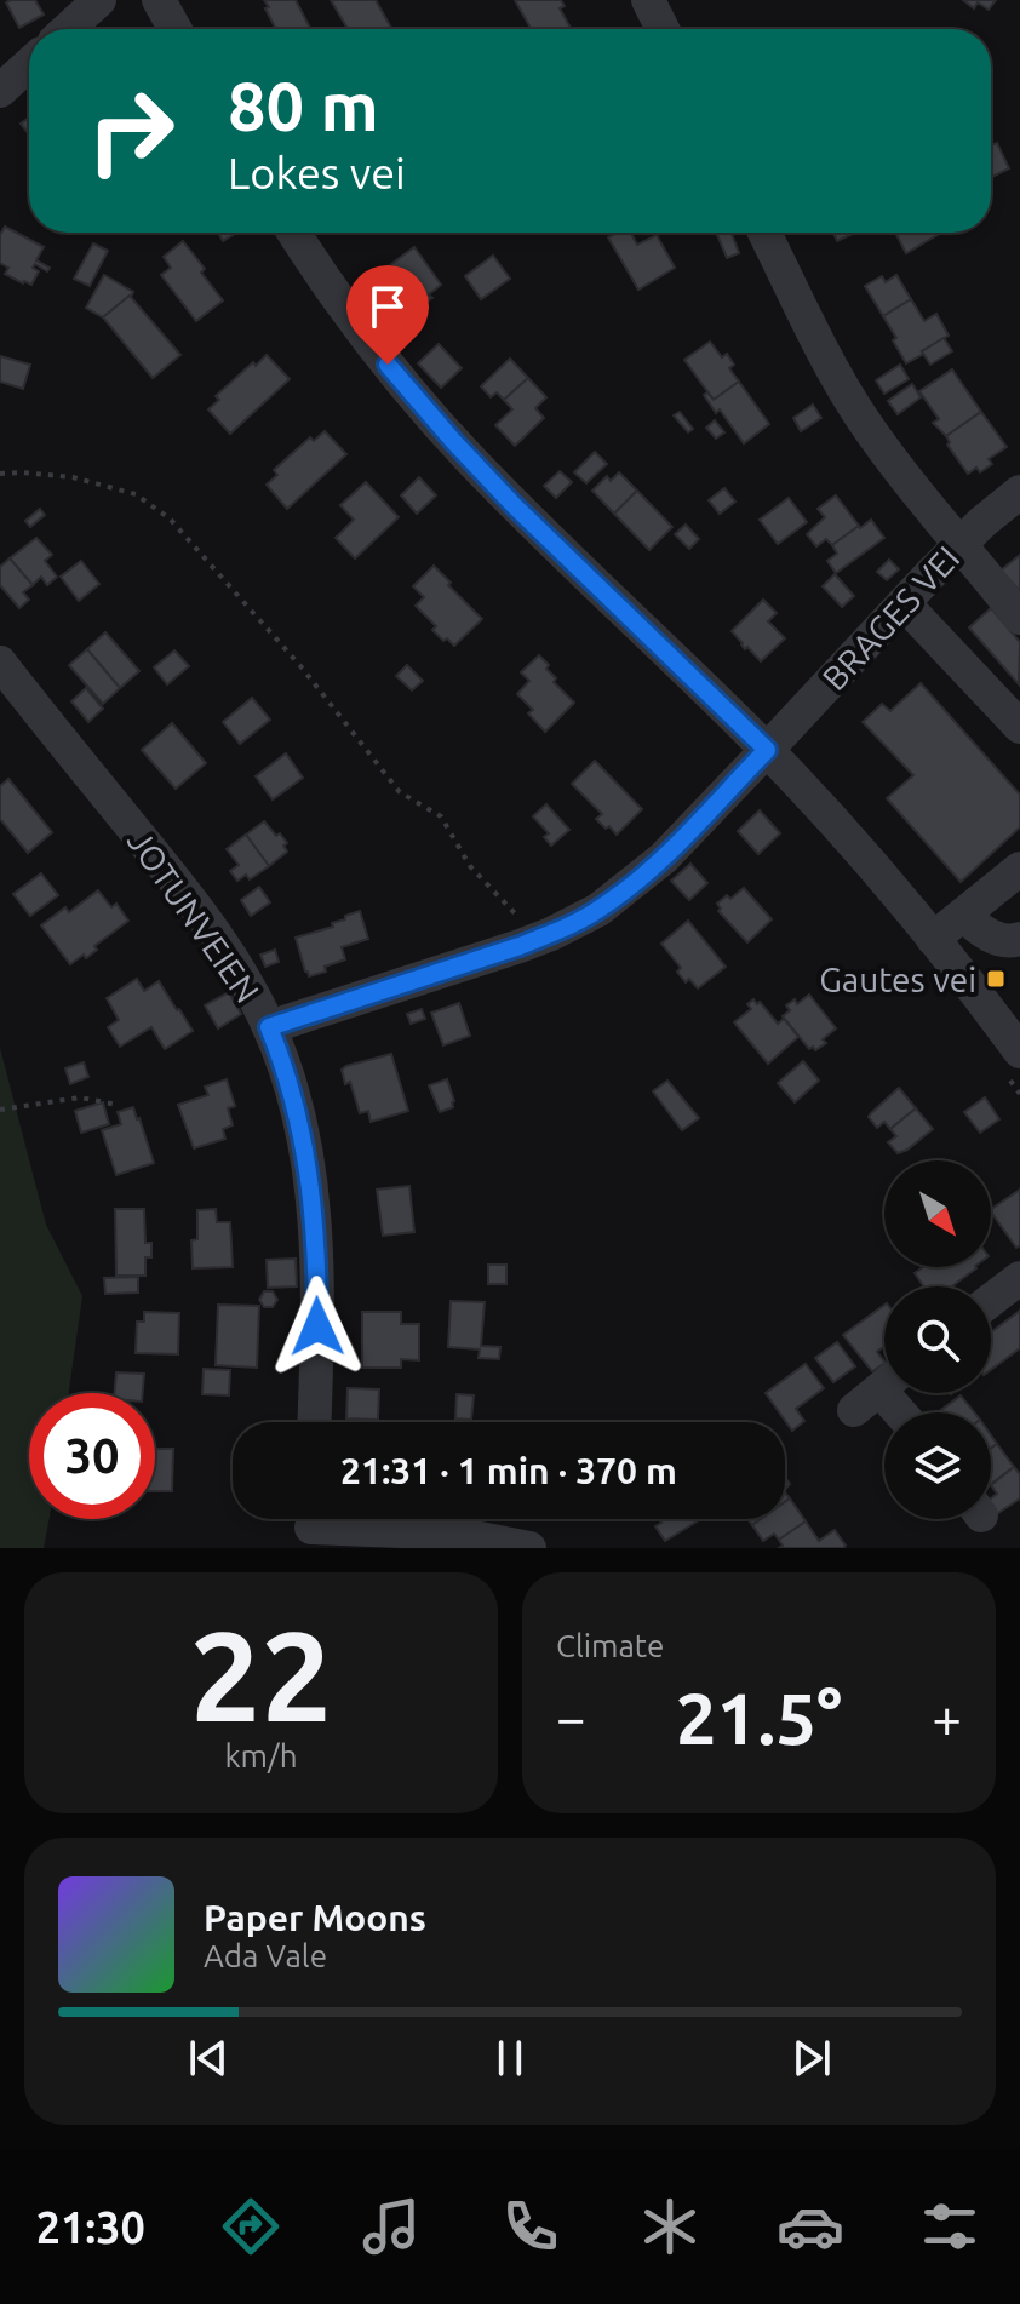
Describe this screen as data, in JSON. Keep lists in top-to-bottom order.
{
  "streets": {
    "street": ["BRAGES VEI", "JOTUNVEIEN"]
  },
  "crossings": [
    ["BRAGES VEI", "JOTUNVEIEN"]
  ],
  "places": {
    "transit": ["Gautes vei"]
  },
  "north": "bottom right",
  "page": {
    "turn": ["80 m", "Lokes vei"],
    "limit": "30",
    "trip": "21:31 · 1 min · 370 m",
    "tile": [
      ["22", "km/h"],
      "Climate"
    ],
    "heat": ["−", "21.5°", "+"],
    "song": ["Paper Moons", "Ada Vale"],
    "tabs": "21:30"
  }
}
